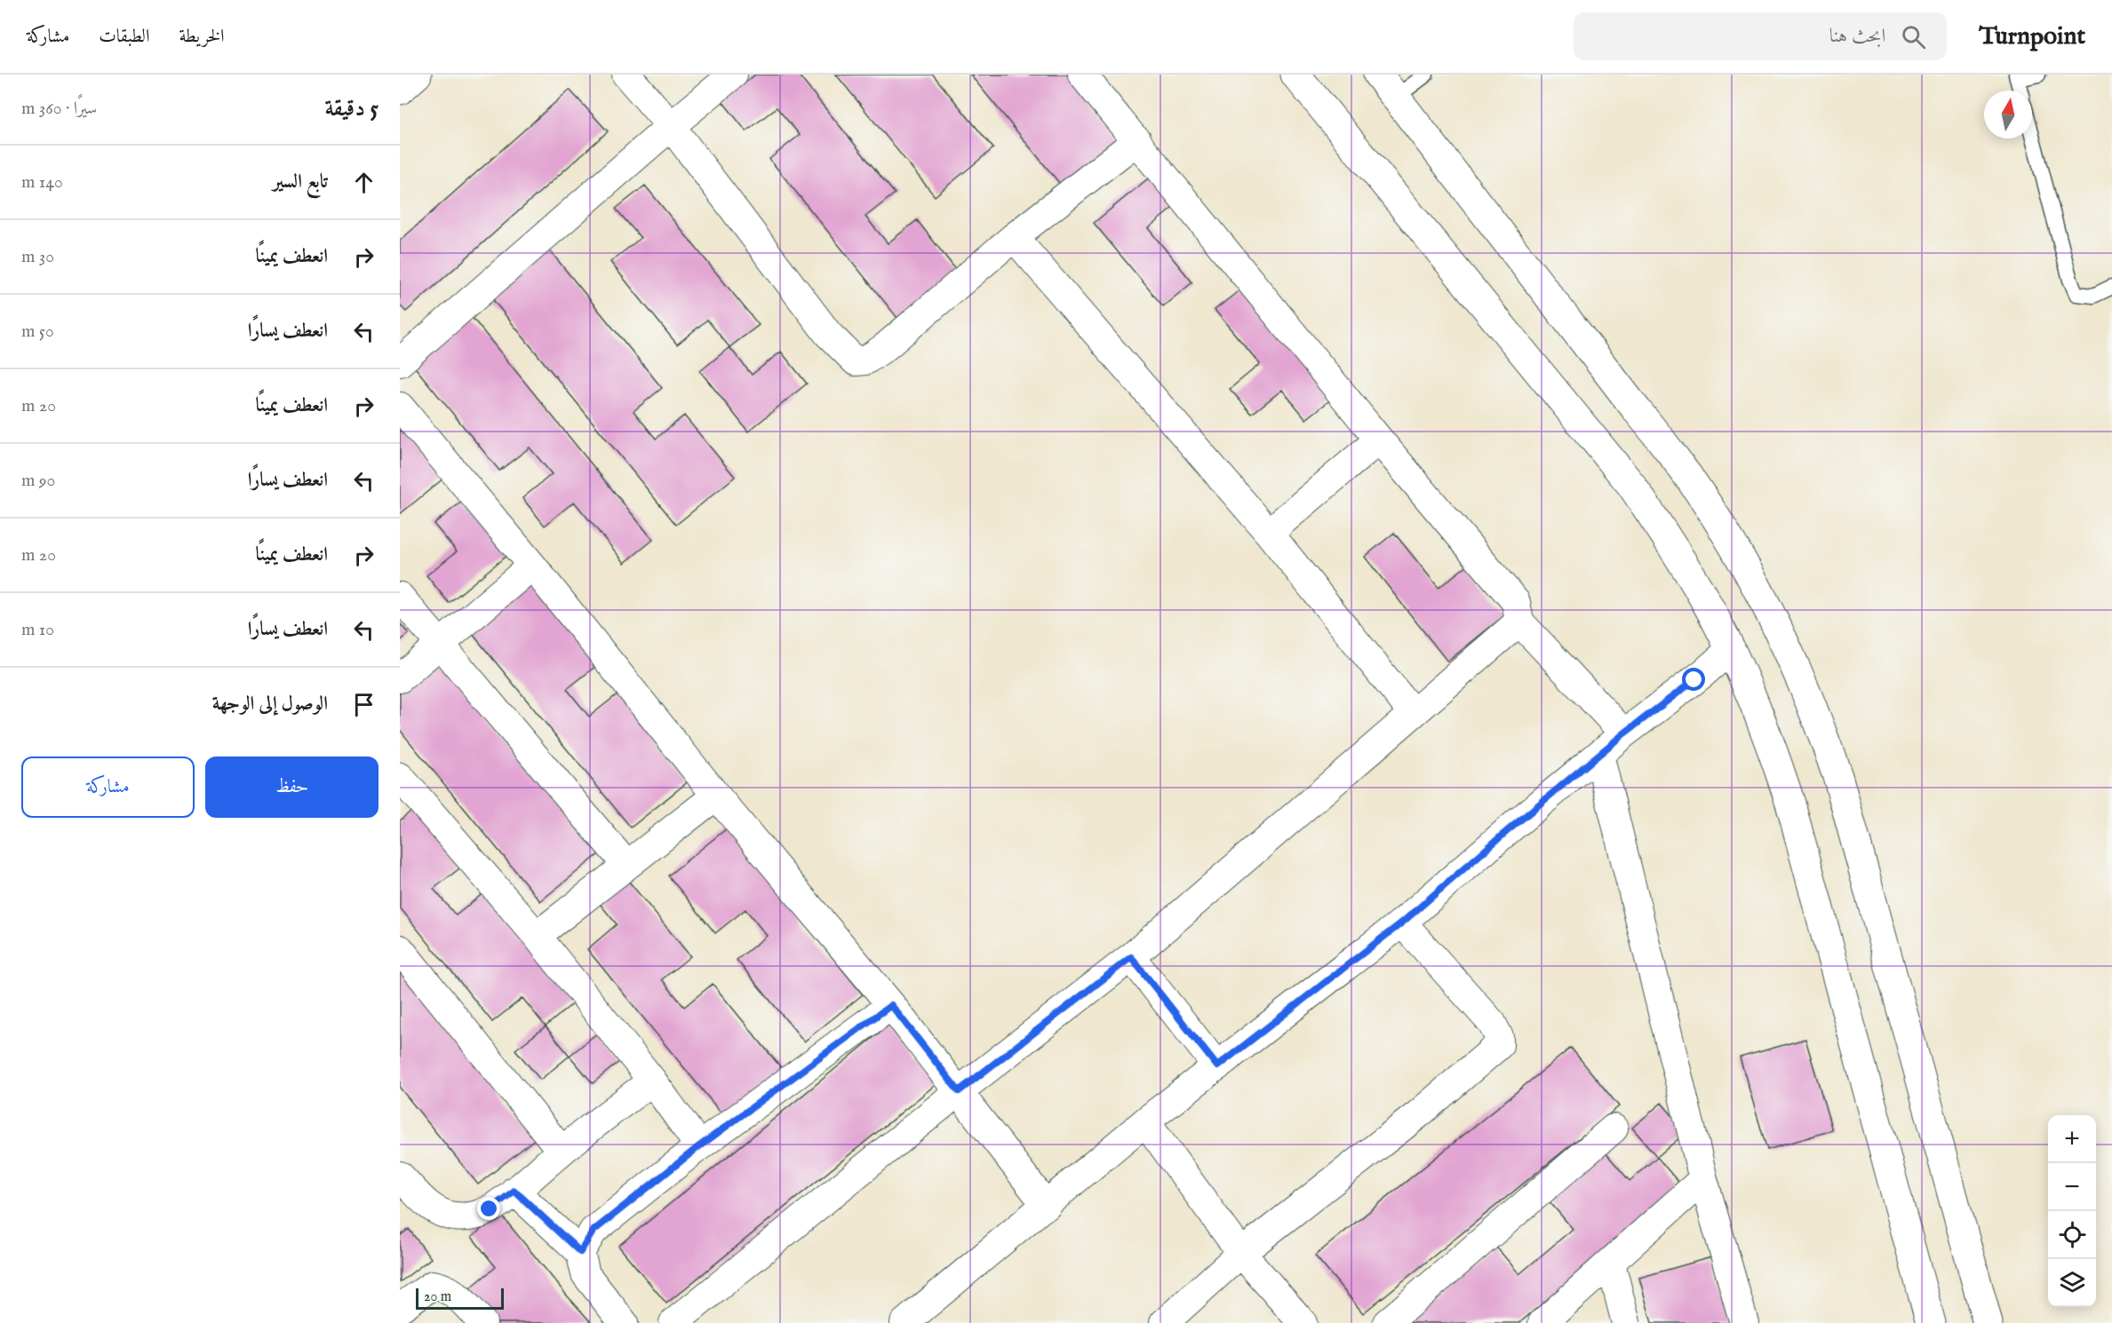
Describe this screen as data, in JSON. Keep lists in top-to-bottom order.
{
  "scale_bar": "20 m",
  "north": "top",
  "page": {
    "header": "Turnpoint",
    "search": "ابحث هنا",
    "nav": ["الخريطة", "الطبقات", "مشاركة"],
    "heading": ["5 دقيقة", "سيرًا · 360 m"],
    "list": [
      ["تابع السير", "140 m"],
      ["انعطف يمينًا", "30 m"],
      ["انعطف يسارًا", "50 m"],
      ["انعطف يمينًا", "20 m"],
      ["انعطف يسارًا", "90 m"],
      ["انعطف يمينًا", "20 m"],
      ["انعطف يسارًا", "10 m"],
      "الوصول إلى الوجهة"
    ],
    "buttons": ["حفظ", "مشاركة"],
    "map_buttons": ["+", "−"],
    "scale": "20 m"
  }
}
